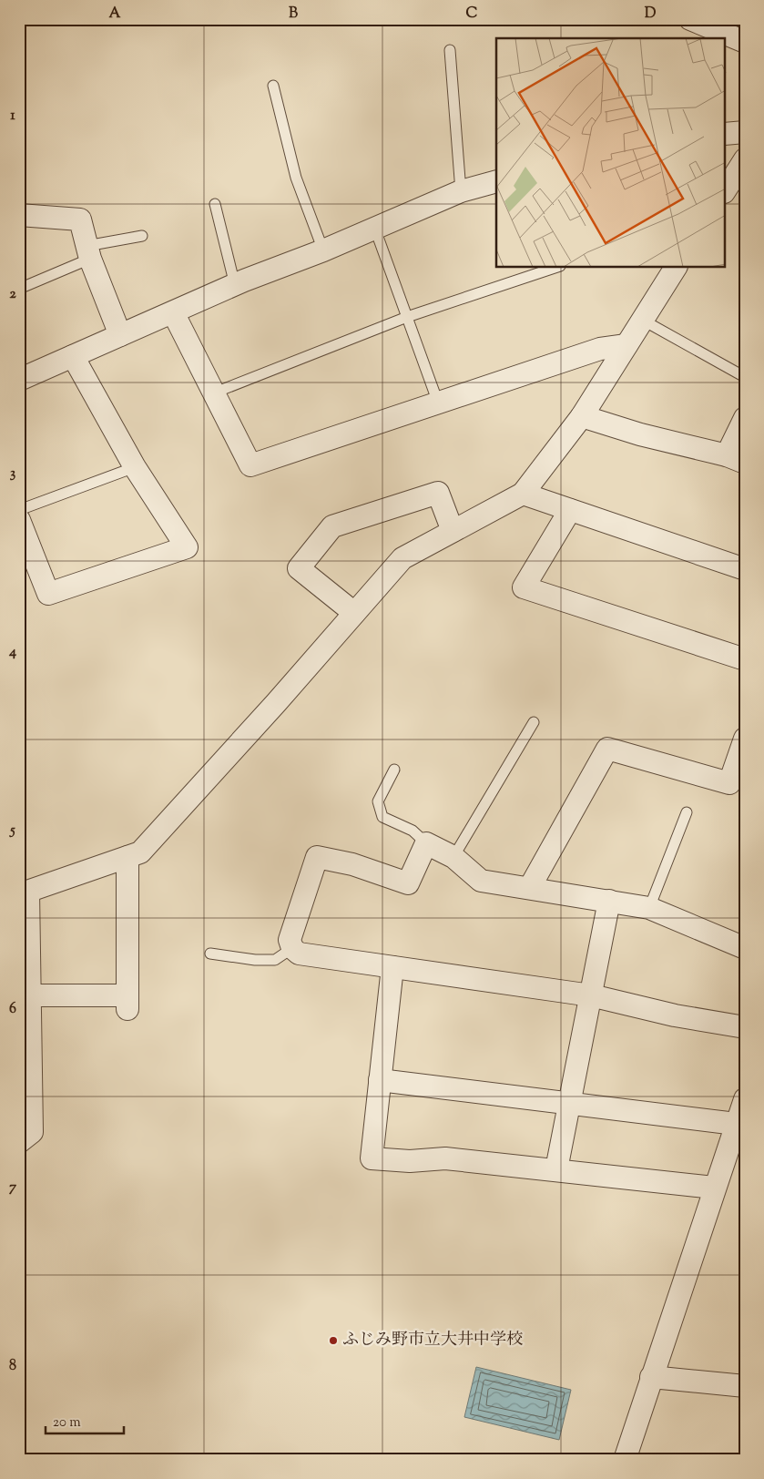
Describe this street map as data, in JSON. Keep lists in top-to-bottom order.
{
  "places": ["ふじみ野市立大井中学校"],
  "scale_bar": "20 m",
  "grid": {
    "columns": [
      "A",
      "B",
      "C",
      "D"
    ],
    "rows": [
      "1",
      "2",
      "3",
      "4",
      "5",
      "6",
      "7",
      "8"
    ]
  }
}
